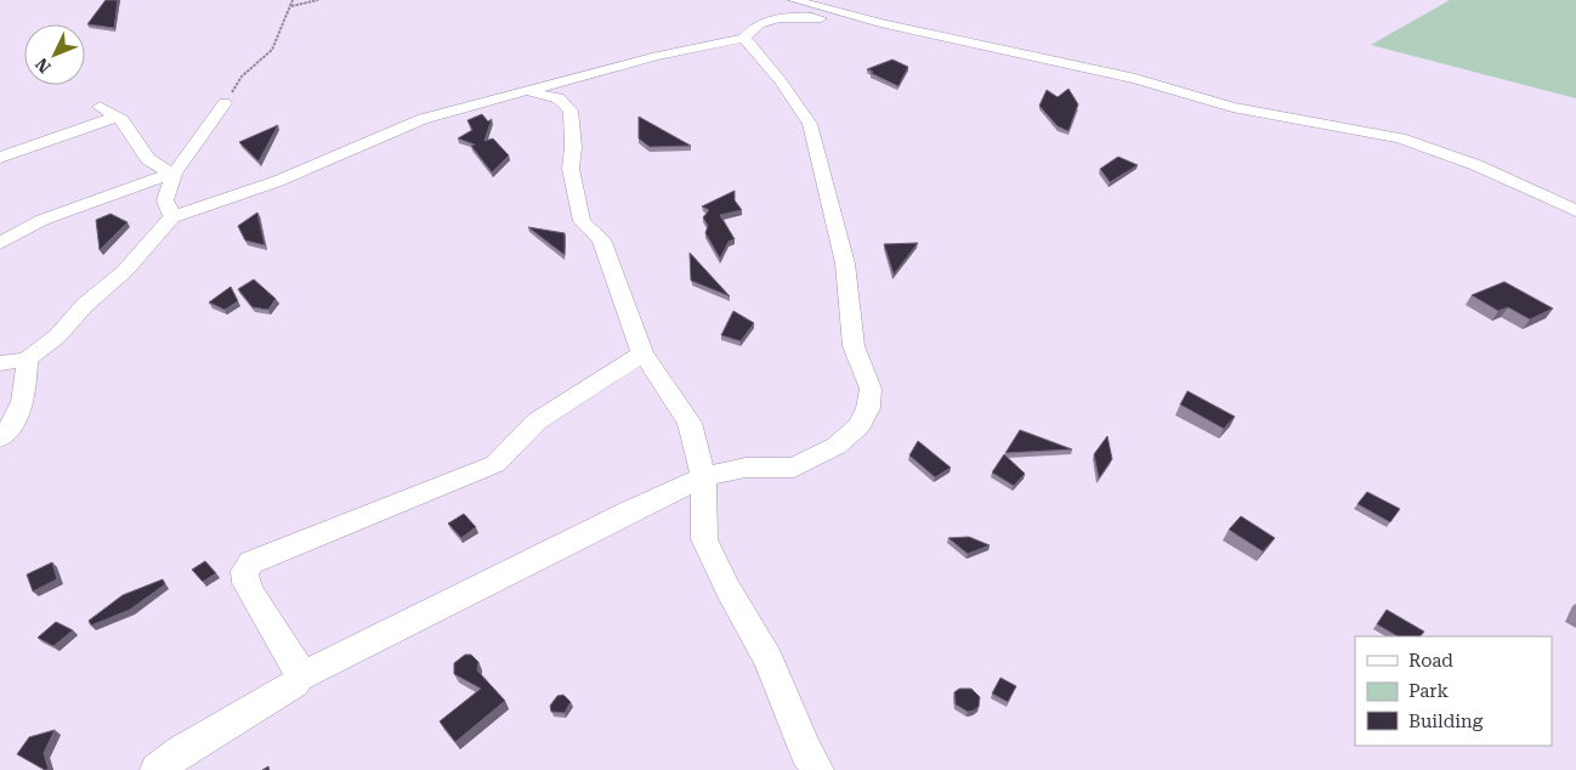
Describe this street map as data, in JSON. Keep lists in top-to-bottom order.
{
  "legend": ["Road", "Park", "Building"],
  "north": "bottom left"
}
